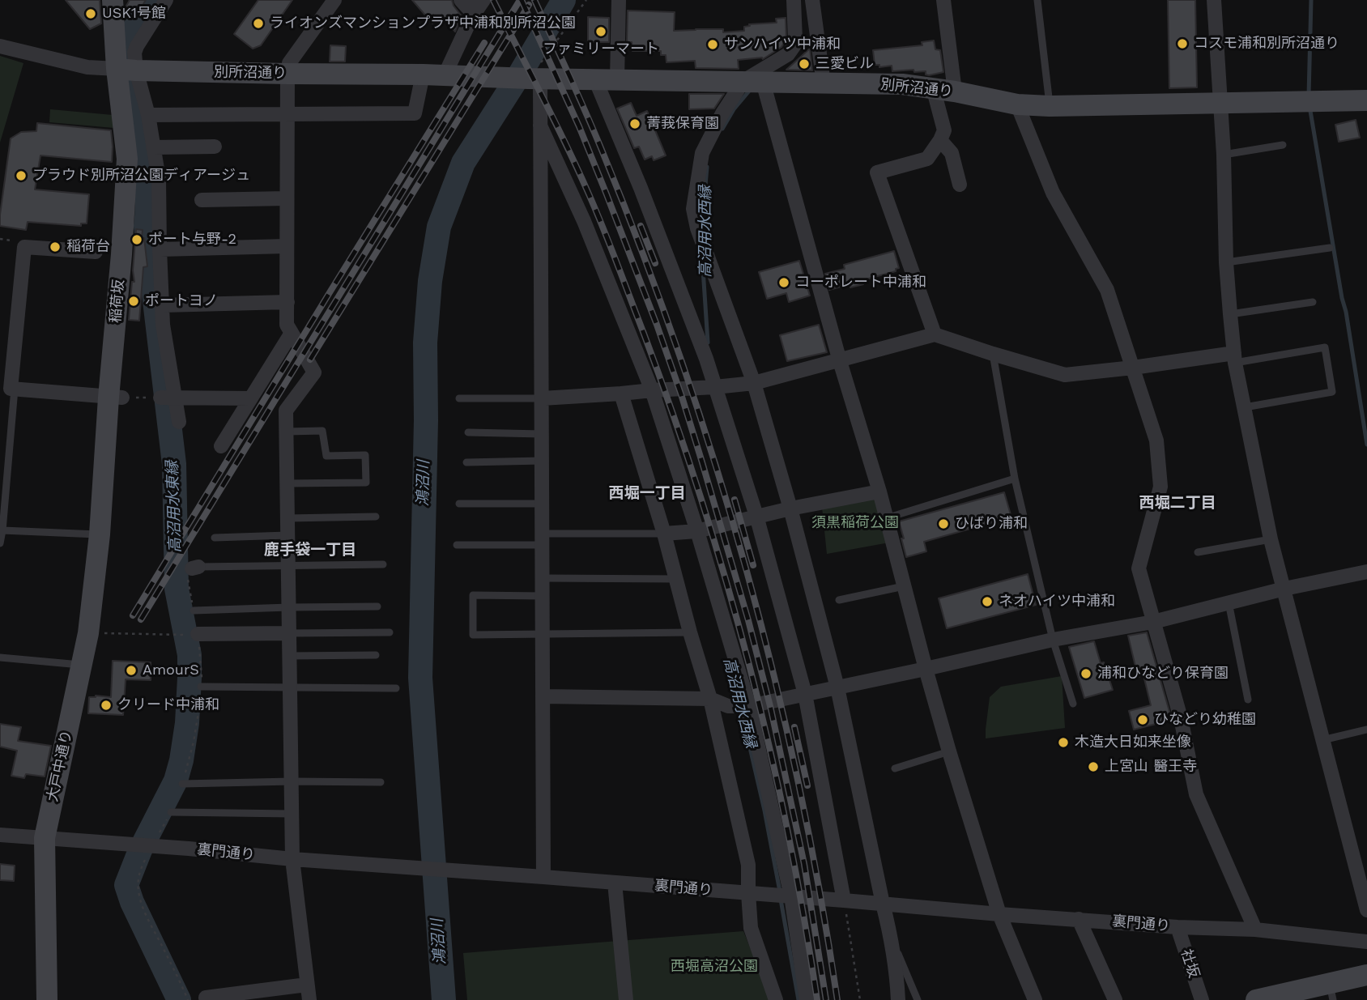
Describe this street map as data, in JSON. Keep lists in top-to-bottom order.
{
  "streets": {
    "street": [
      "別所沼通り",
      "稲荷坂",
      "大戸中通り",
      "裏門通り",
      "社坂"
    ]
  },
  "crossings": [
    ["別所沼通り", "稲荷坂"],
    ["稲荷坂", "大戸中通り"],
    ["大戸中通り", "裏門通り"],
    ["裏門通り", "社坂"]
  ],
  "districts": ["西堀一丁目", "西堀二丁目", "鹿手袋一丁目"],
  "water": ["高沼用水西縁", "鴻沼川", "高沼用水東縁"],
  "parks": ["須黒稲荷公園", "西堀高沼公園"],
  "places": [
    "USK1号館",
    "ライオンズマンションプラザ中浦和別所沼公園",
    "ファミリーマート",
    "コスモ浦和別所沼通り",
    "サンハイツ中浦和",
    "三愛ビル",
    "菁莪保育園",
    "プラウド別所沼公園ディアージュ",
    "ポート与野-2",
    "稲荷台",
    "コーポレート中浦和",
    "ポートヨノ",
    "ひばり浦和",
    "ネオハイツ中浦和",
    "AmourS",
    "浦和ひなどり保育園",
    "クリード中浦和",
    "ひなどり幼稚園",
    "木造大日如来坐像",
    "上宮山 醫王寺"
  ]
}
